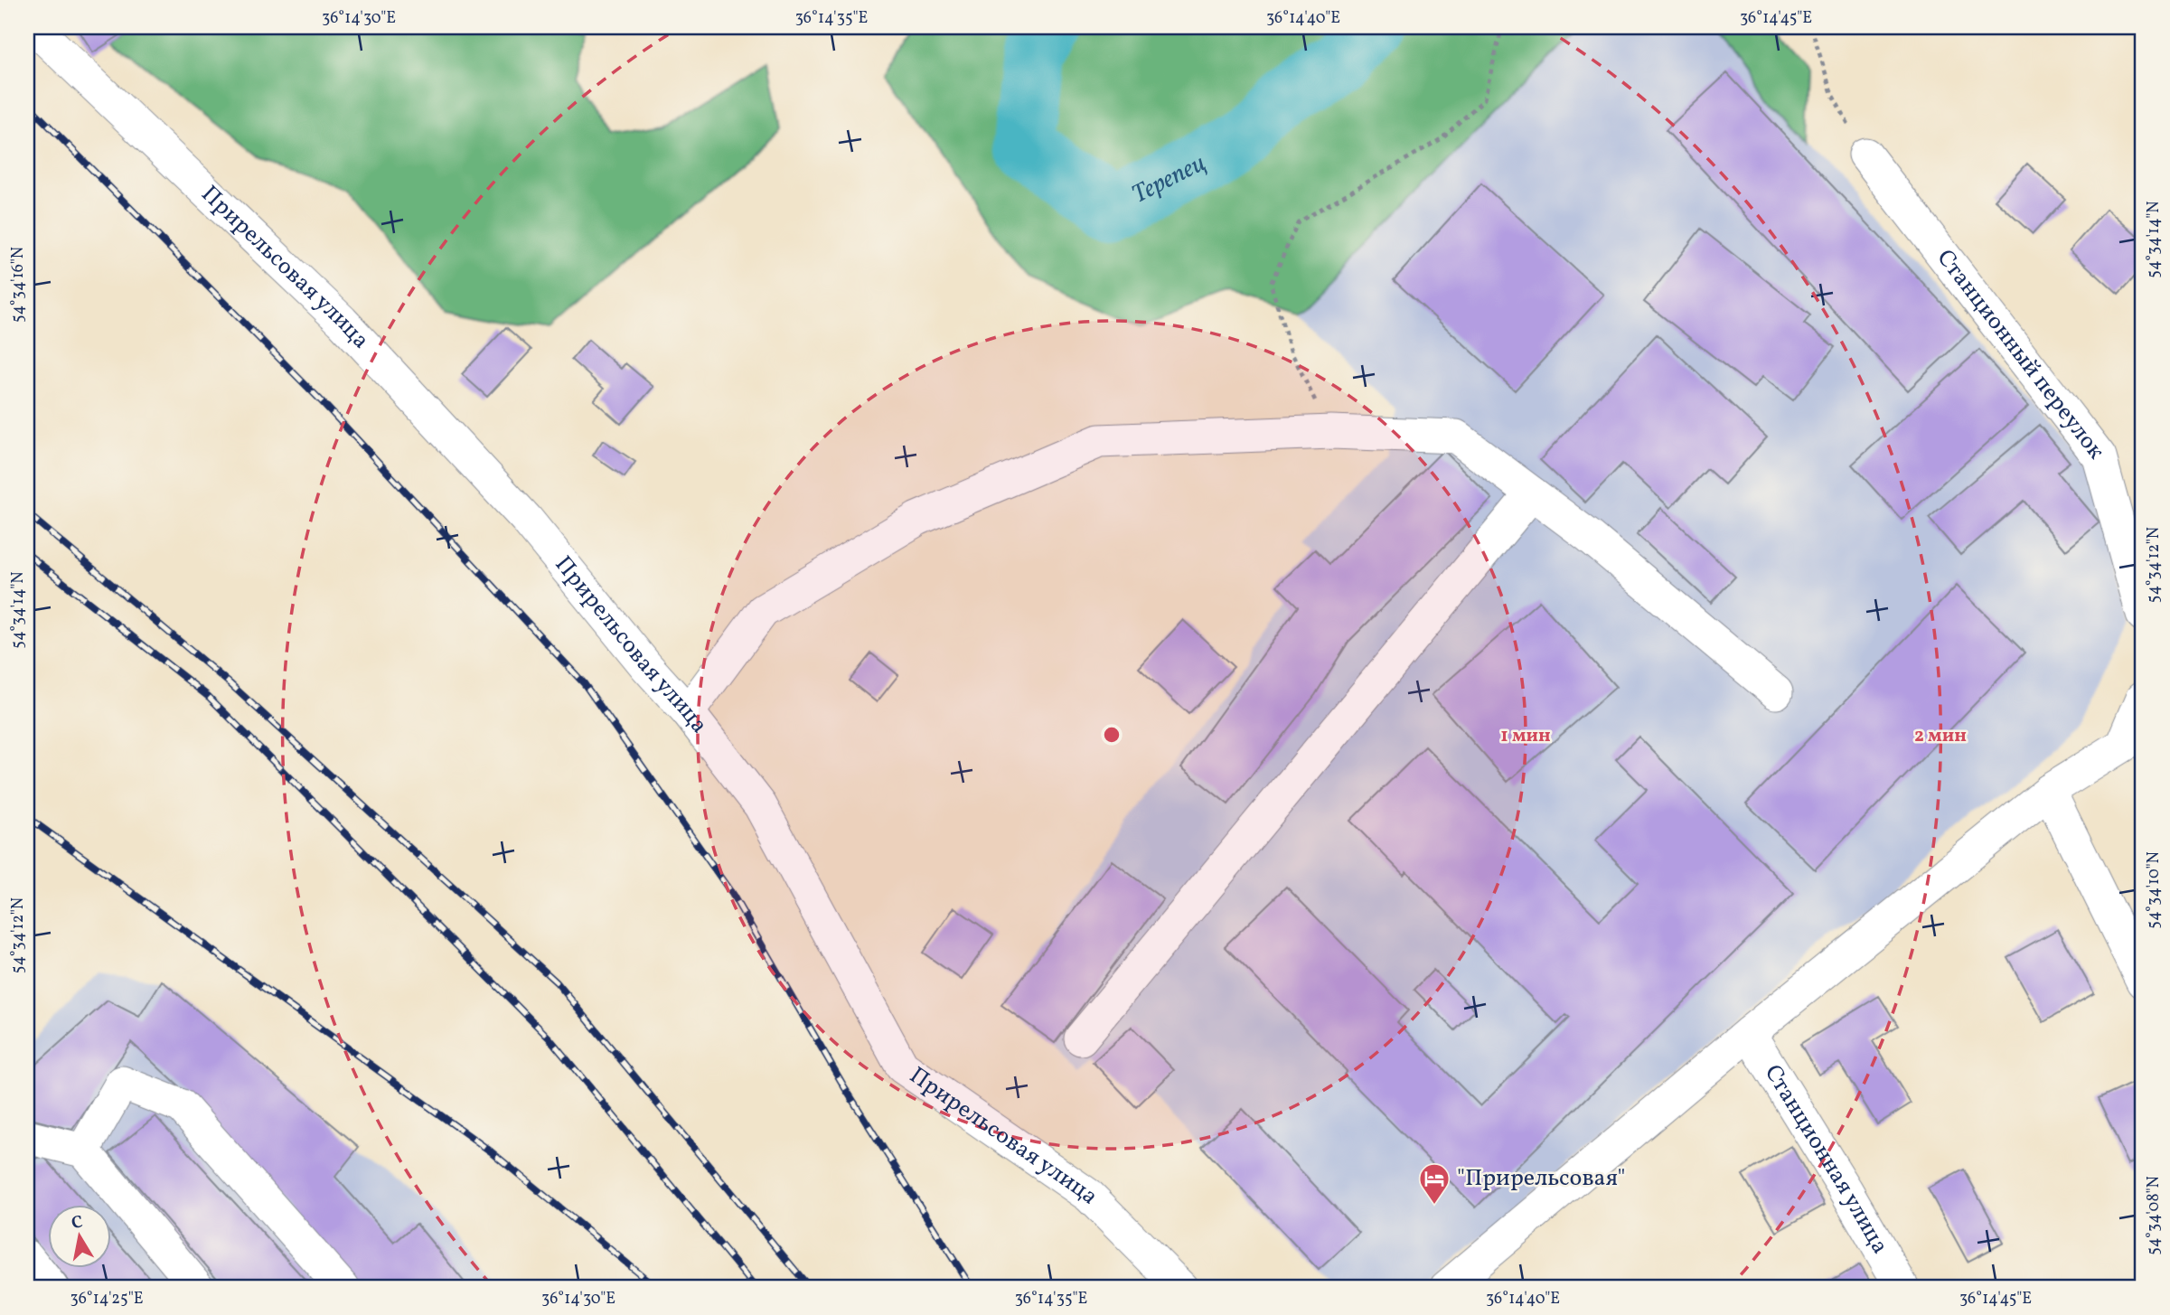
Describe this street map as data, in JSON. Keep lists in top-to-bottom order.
{
  "streets": {
    "street": ["Прирельсовая улица", "Станционный переулок", "Станционная улица"]
  },
  "water": ["Терепец"],
  "places": {
    "hotel": ["\"Прирельсовая\""]
  },
  "north": "top",
  "coordinates": [
    "36°14'30\"E",
    "36°14'35\"E",
    "36°14'40\"E",
    "36°14'45\"E",
    "54°34'14\"N",
    "54°34'16\"N",
    "54°34'12\"N",
    "54°34'10\"N",
    "54°34'08\"N",
    "36°14'25\"E"
  ],
  "rings": ["1 мин", "2 мин"]
}
